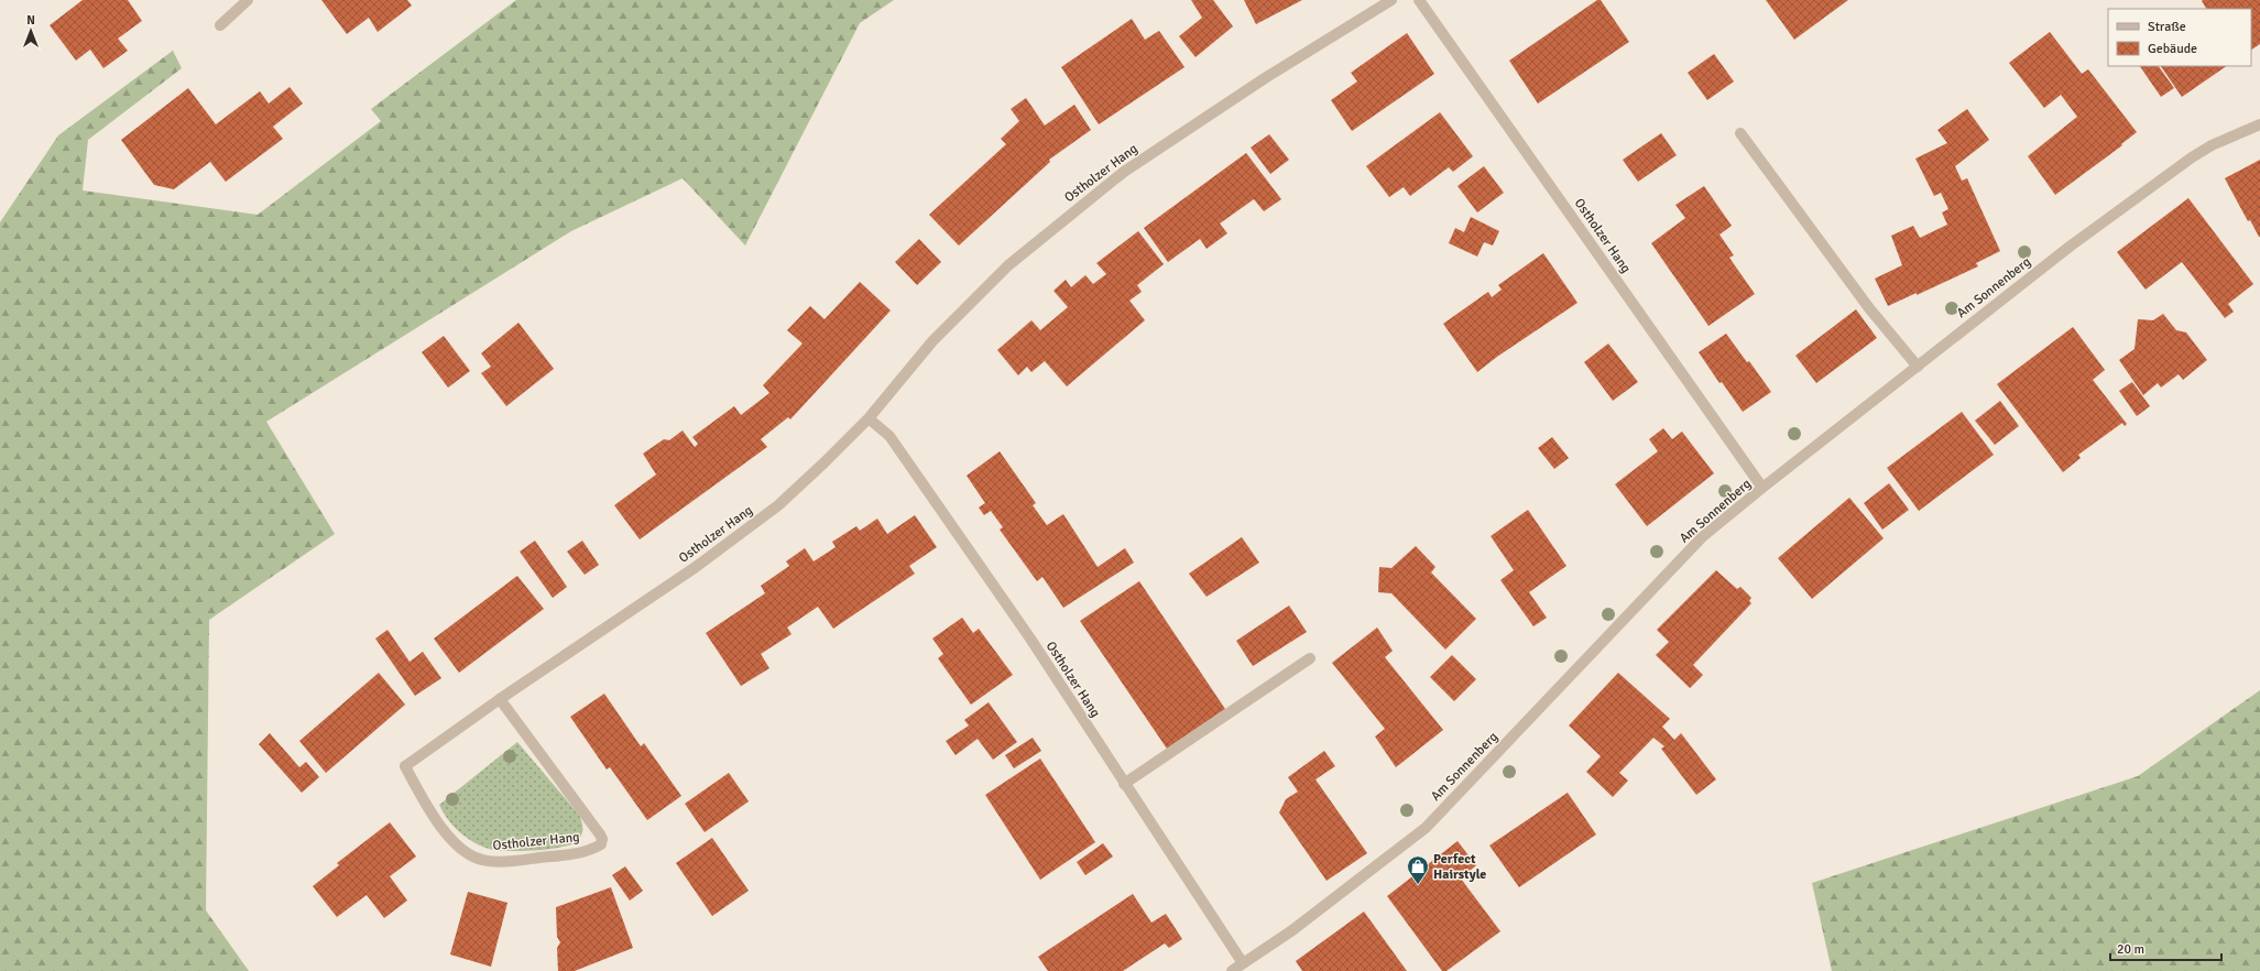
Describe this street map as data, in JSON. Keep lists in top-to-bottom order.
{
  "streets": {
    "street": ["Ostholzer Hang", "Am Sonnenberg"]
  },
  "crossings": [
    ["Ostholzer Hang", "Am Sonnenberg"]
  ],
  "places": {
    "shop": ["Perfect Hairstyle"]
  },
  "legend": ["Straße", "Gebäude"],
  "scale_bar": "20 m",
  "north": "top"
}
